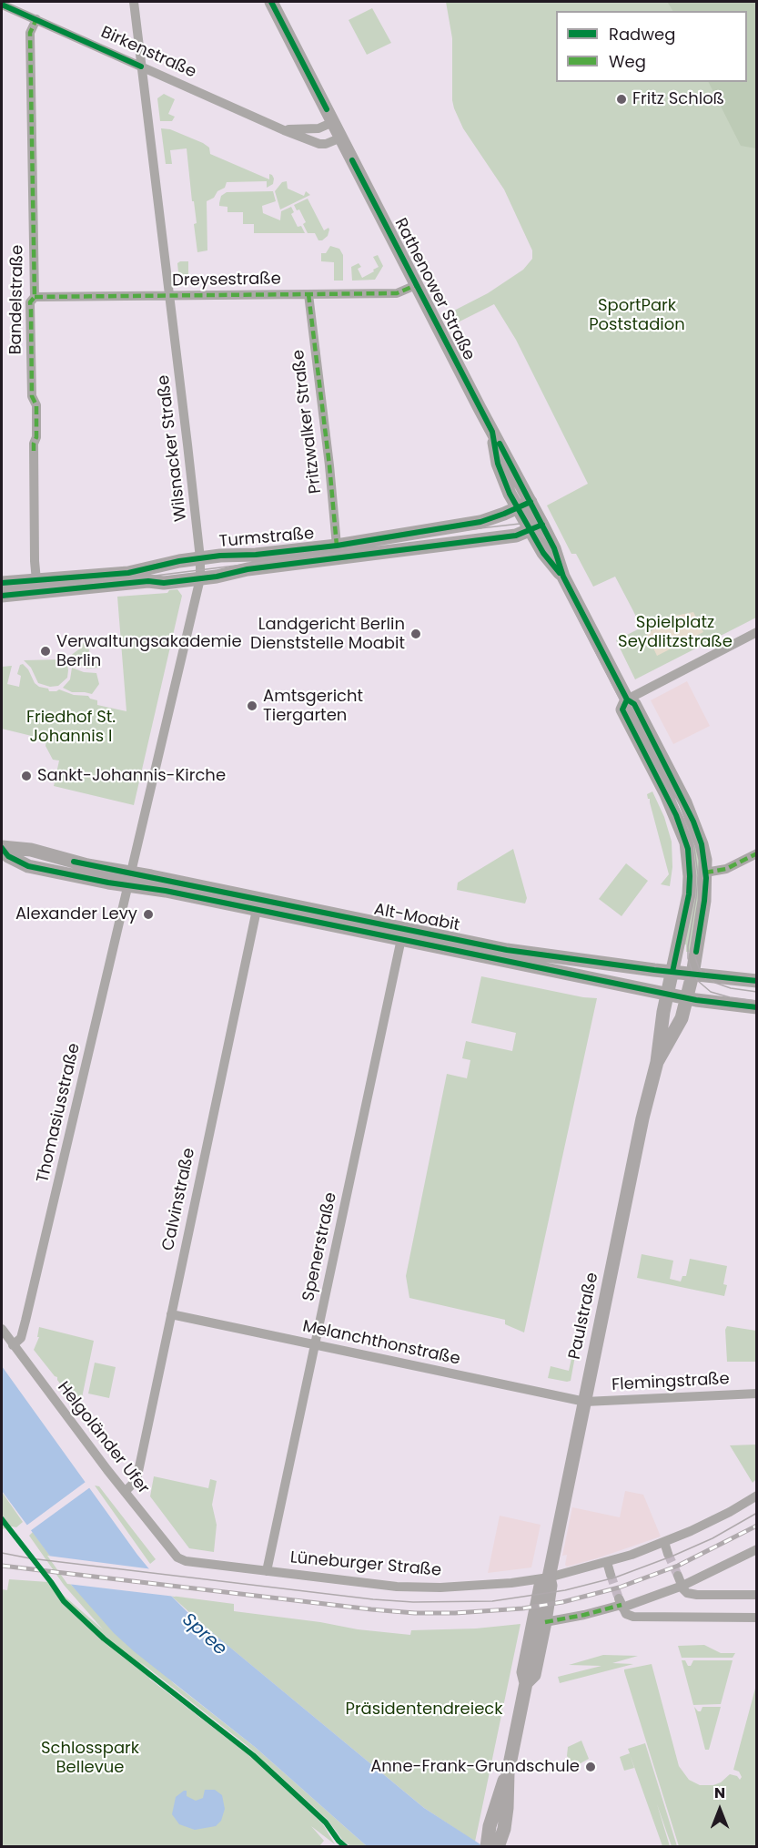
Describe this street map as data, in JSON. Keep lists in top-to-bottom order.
{
  "streets": {
    "main road": [
      "Rathenower Straße",
      "Turmstraße",
      "Alt-Moabit",
      "Paulstraße"
    ],
    "street": [
      "Birkenstraße",
      "Dreysestraße",
      "Bandelstraße",
      "Pritzwalker Straße",
      "Wilsnacker Straße",
      "Thomasiusstraße",
      "Calvinstraße",
      "Spenerstraße",
      "Melanchthonstraße",
      "Flemingstraße",
      "Helgoländer Ufer",
      "Lüneburger Straße"
    ]
  },
  "crossings": [
    ["Birkenstraße", "Rathenower Straße"],
    ["Birkenstraße", "Bandelstraße"],
    ["Birkenstraße", "Wilsnacker Straße"],
    ["Dreysestraße", "Rathenower Straße"],
    ["Dreysestraße", "Bandelstraße"],
    ["Dreysestraße", "Pritzwalker Straße"],
    ["Dreysestraße", "Wilsnacker Straße"],
    ["Rathenower Straße", "Turmstraße"],
    ["Rathenower Straße", "Alt-Moabit"],
    ["Rathenower Straße", "Paulstraße"],
    ["Bandelstraße", "Turmstraße"],
    ["Pritzwalker Straße", "Turmstraße"],
    ["Wilsnacker Straße", "Turmstraße"],
    ["Wilsnacker Straße", "Alt-Moabit"],
    ["Wilsnacker Straße", "Thomasiusstraße"],
    ["Alt-Moabit", "Thomasiusstraße"],
    ["Alt-Moabit", "Calvinstraße"],
    ["Alt-Moabit", "Spenerstraße"],
    ["Alt-Moabit", "Paulstraße"],
    ["Thomasiusstraße", "Helgoländer Ufer"],
    ["Calvinstraße", "Melanchthonstraße"],
    ["Calvinstraße", "Helgoländer Ufer"],
    ["Spenerstraße", "Melanchthonstraße"],
    ["Spenerstraße", "Lüneburger Straße"],
    ["Paulstraße", "Melanchthonstraße"],
    ["Paulstraße", "Flemingstraße"],
    ["Paulstraße", "Lüneburger Straße"],
    ["Melanchthonstraße", "Flemingstraße"],
    ["Helgoländer Ufer", "Lüneburger Straße"]
  ],
  "water": ["Spree"],
  "parks": [
    "SportPark Poststadion",
    "Spielplatz Seydlitzstraße",
    "Friedhof St. Johannis I",
    "Präsidentendreieck",
    "Schlosspark Bellevue"
  ],
  "places": [
    "Fritz Schloß",
    "Landgericht Berlin Dienststelle Moabit",
    "Verwaltungsakademie Berlin",
    "Amtsgericht Tiergarten",
    "Sankt-Johannis-Kirche",
    "Alexander Levy",
    "Anne-Frank-Grundschule"
  ],
  "legend": ["Radweg", "Weg"],
  "north": "top"
}
